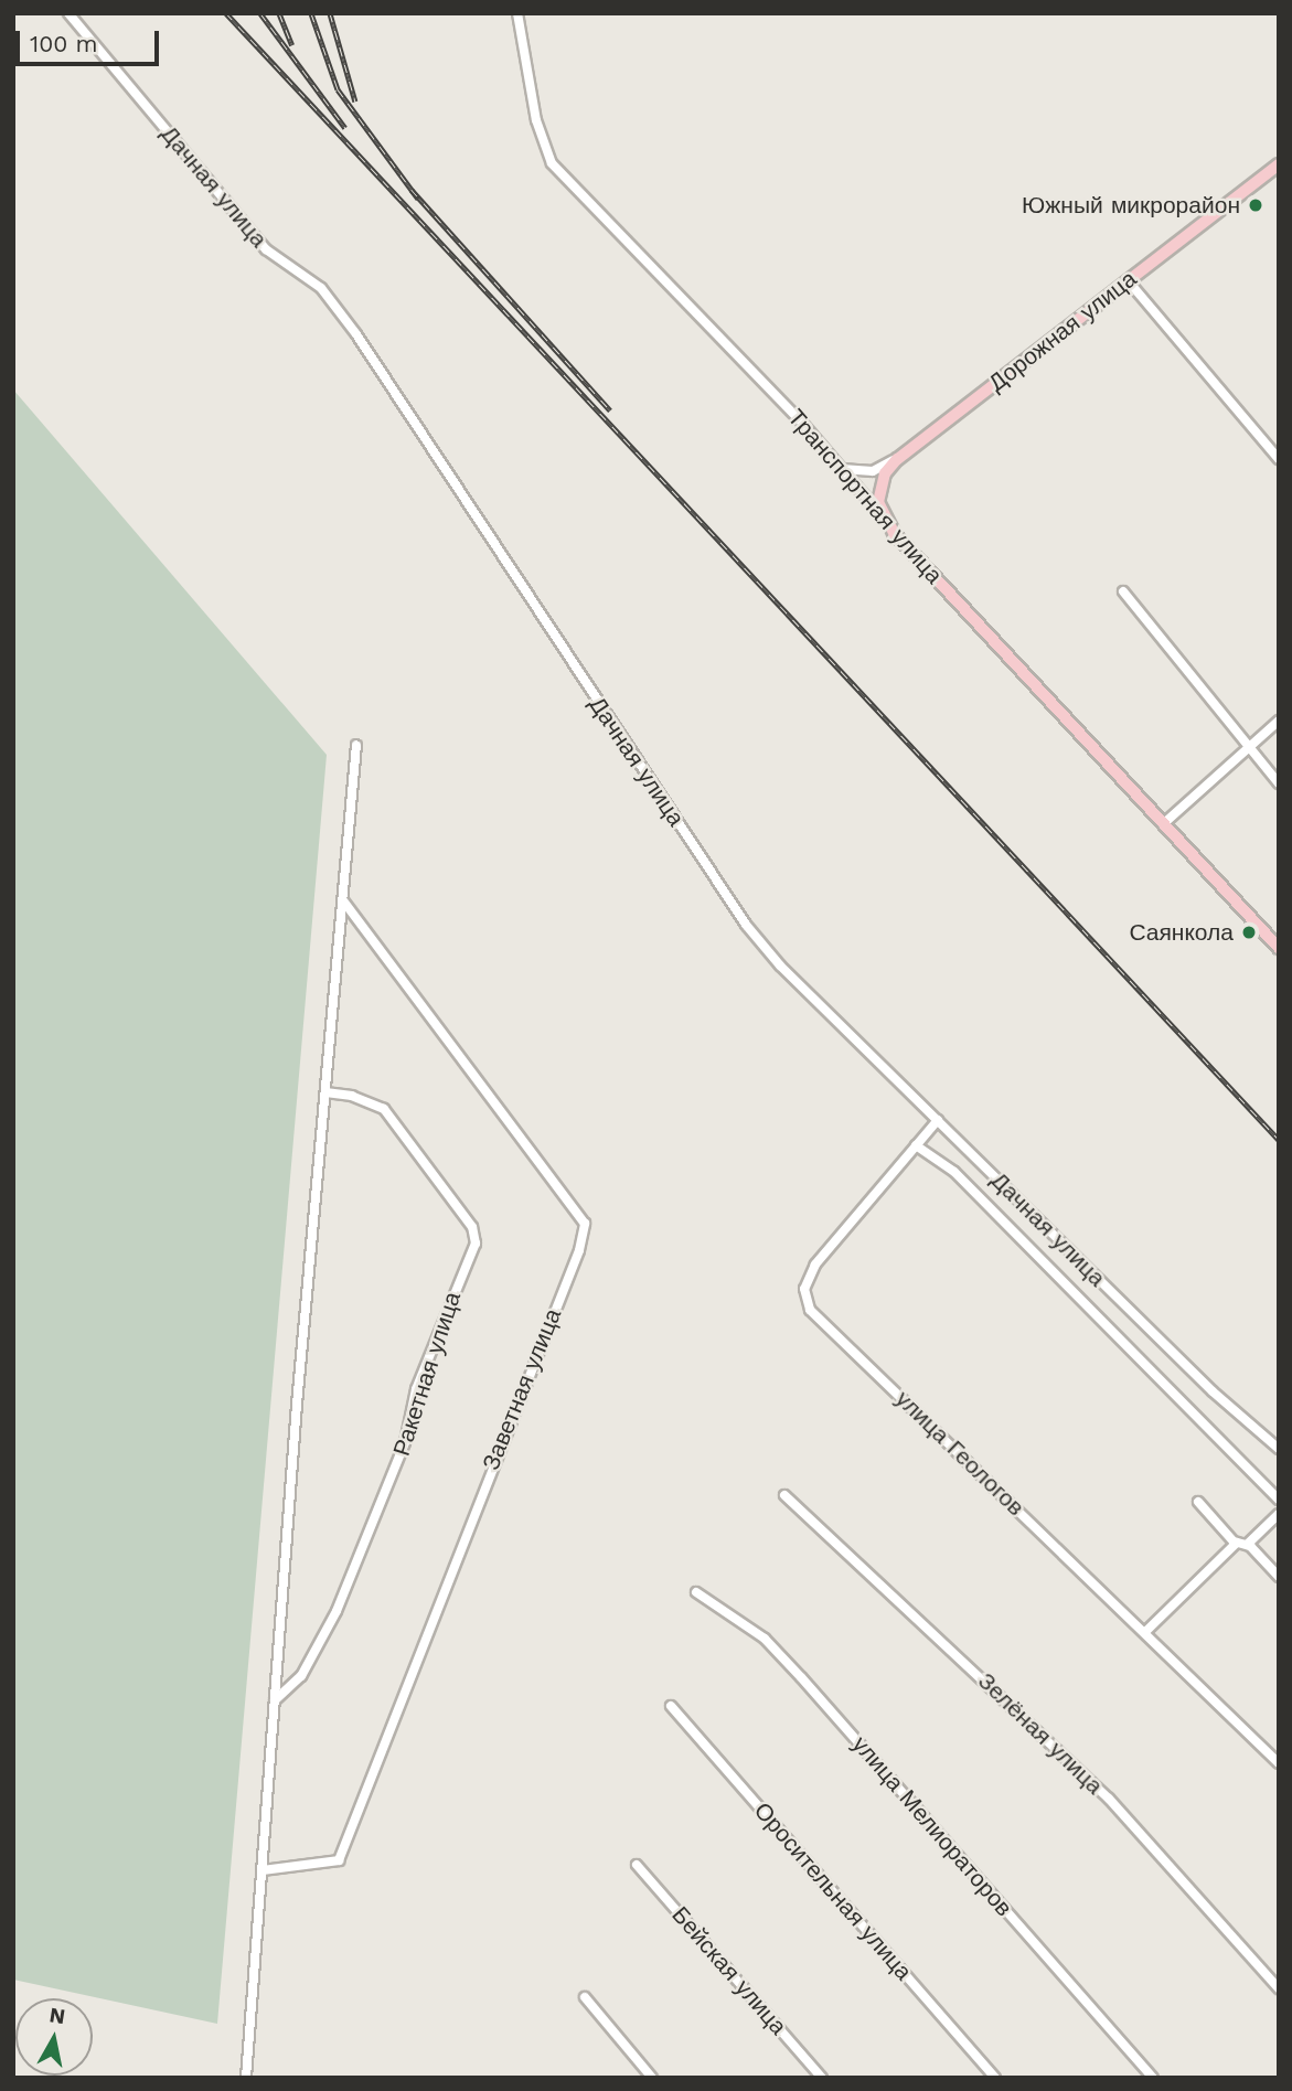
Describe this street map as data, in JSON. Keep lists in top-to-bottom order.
{
  "streets": {
    "street": [
      "Дачная улица",
      "Дорожная улица",
      "Транспортная улица",
      "Ракетная улица",
      "Заветная улица",
      "улица Геологов",
      "Зелёная улица",
      "улица Мелиораторов",
      "Оросительная улица",
      "Бейская улица"
    ]
  },
  "crossings": [
    ["Дачная улица", "улица Геологов"],
    ["Дорожная улица", "Транспортная улица"]
  ],
  "places": ["Южный микрорайон", "Саянкола"],
  "scale_bar": "100 m",
  "north": "top"
}
